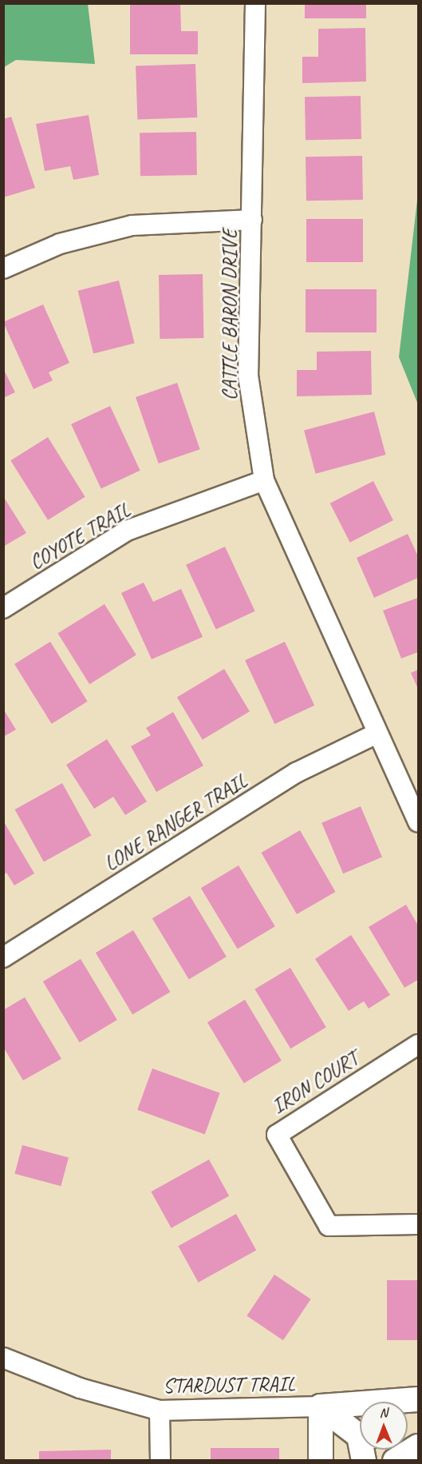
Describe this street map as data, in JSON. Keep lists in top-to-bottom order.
{
  "streets": {
    "street": [
      "CATTLE BARON DRIVE",
      "COYOTE TRAIL",
      "LONE RANGER TRAIL",
      "IRON COURT",
      "STARDUST TRAIL"
    ]
  },
  "crossings": [
    ["CATTLE BARON DRIVE", "COYOTE TRAIL"],
    ["CATTLE BARON DRIVE", "LONE RANGER TRAIL"]
  ],
  "north": "top"
}
